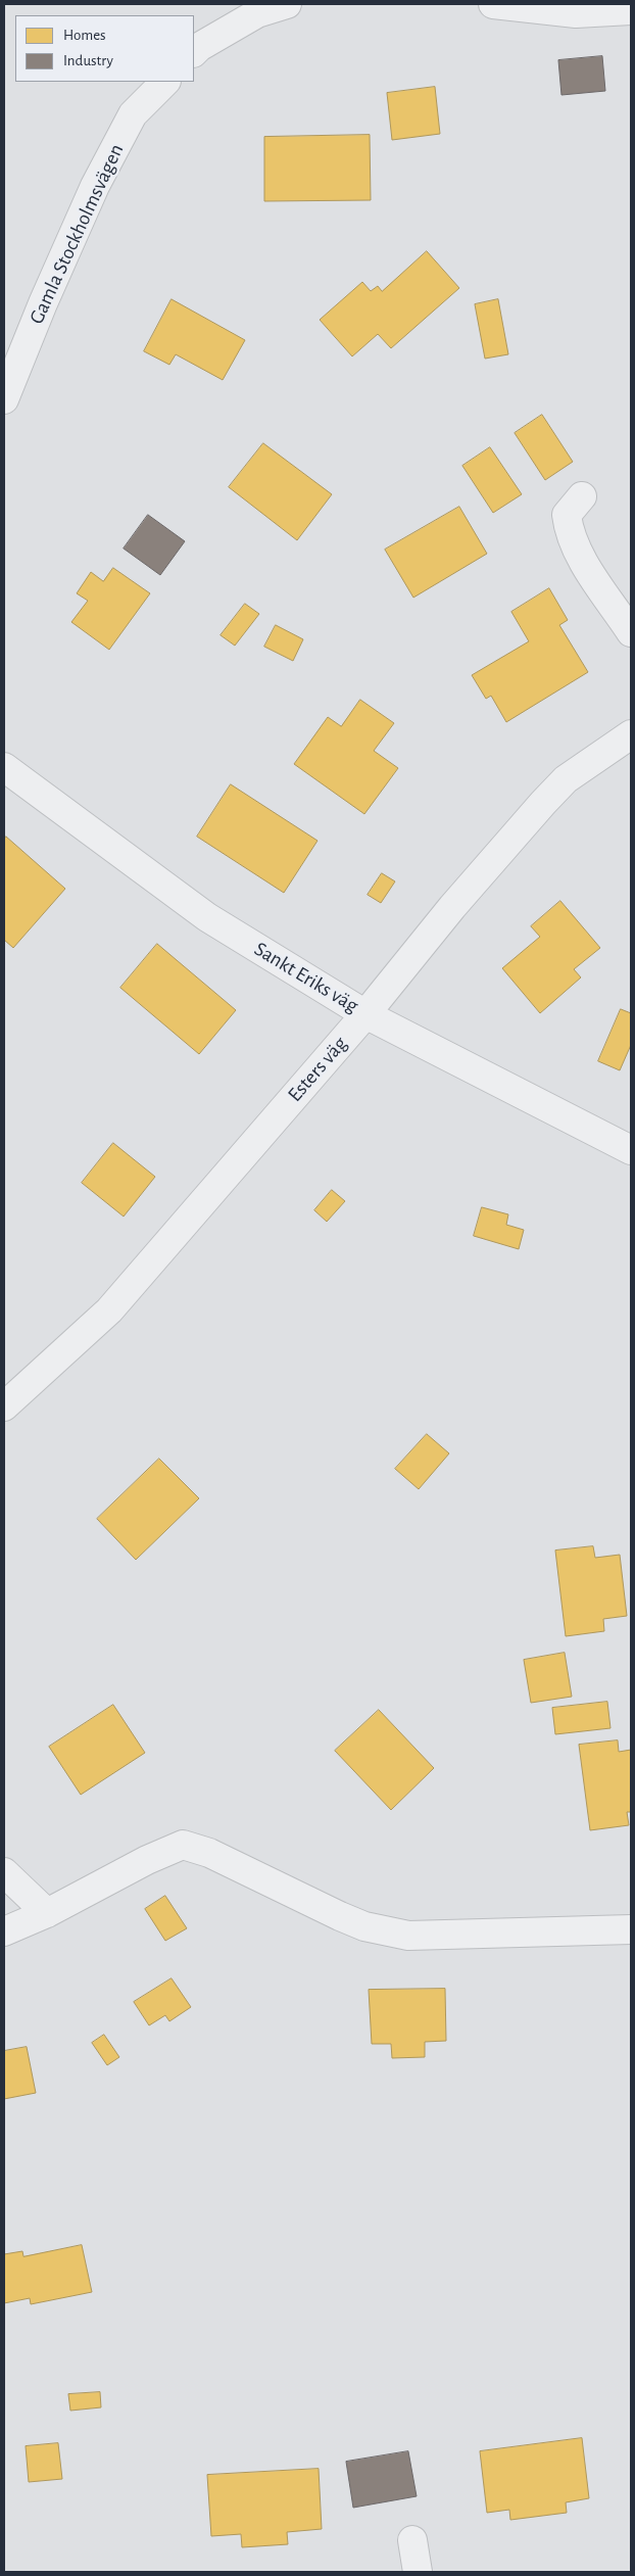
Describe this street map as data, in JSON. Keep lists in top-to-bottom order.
{
  "streets": {
    "street": ["Gamla Stockholmsvägen", "Sankt Eriks väg", "Esters väg"]
  },
  "crossings": [
    ["Sankt Eriks väg", "Esters väg"]
  ],
  "legend": ["Homes", "Industry"]
}
